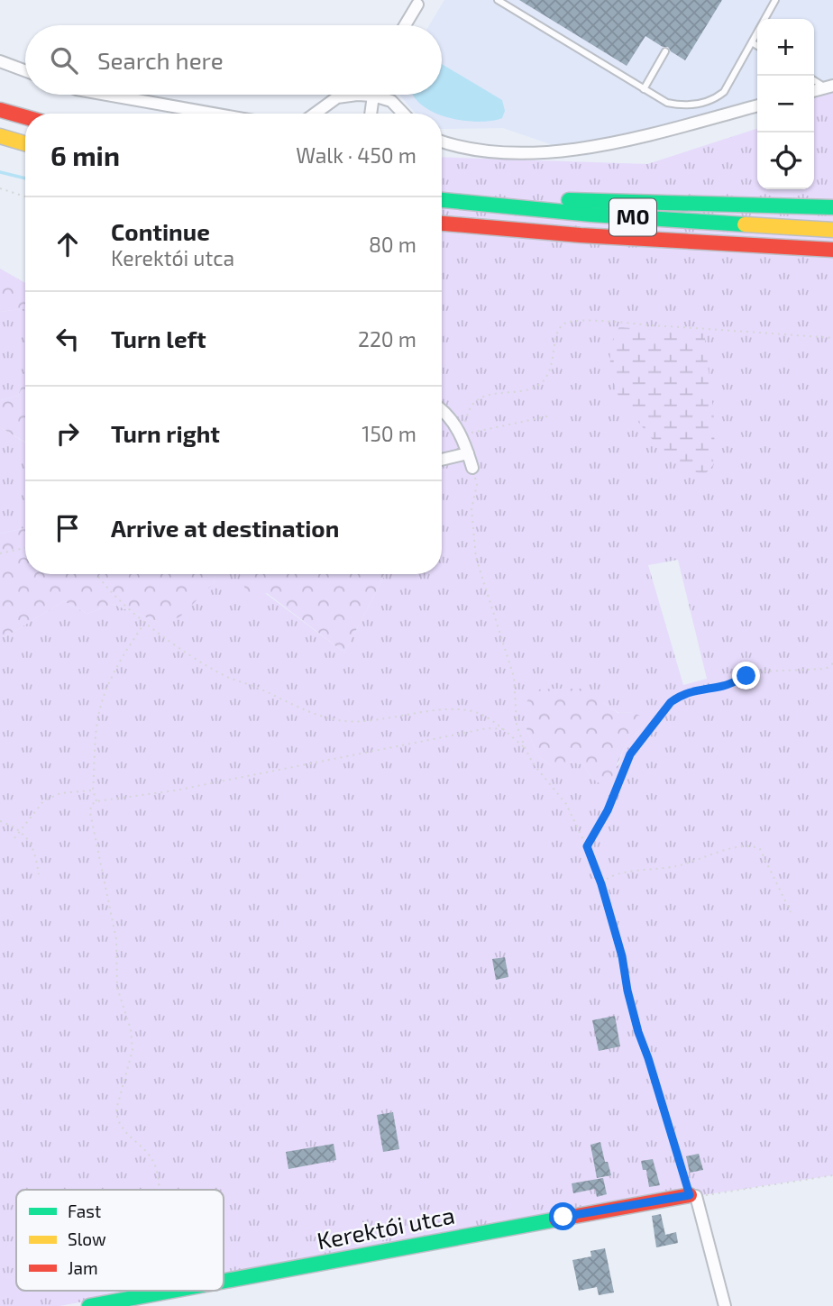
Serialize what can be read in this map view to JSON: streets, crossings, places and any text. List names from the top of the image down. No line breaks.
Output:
{"streets":{"main road":["M0","Kerektói utca"]},"legend":["Fast","Slow","Jam"],"page":{"map_buttons":["+","−"],"search":"Search here","heading":["6 min","Walk · 450 m"],"list":[["Continue","Kerektói utca","80 m"],["Turn left","220 m"],["Turn right","150 m"],"Arrive at destination"]}}
